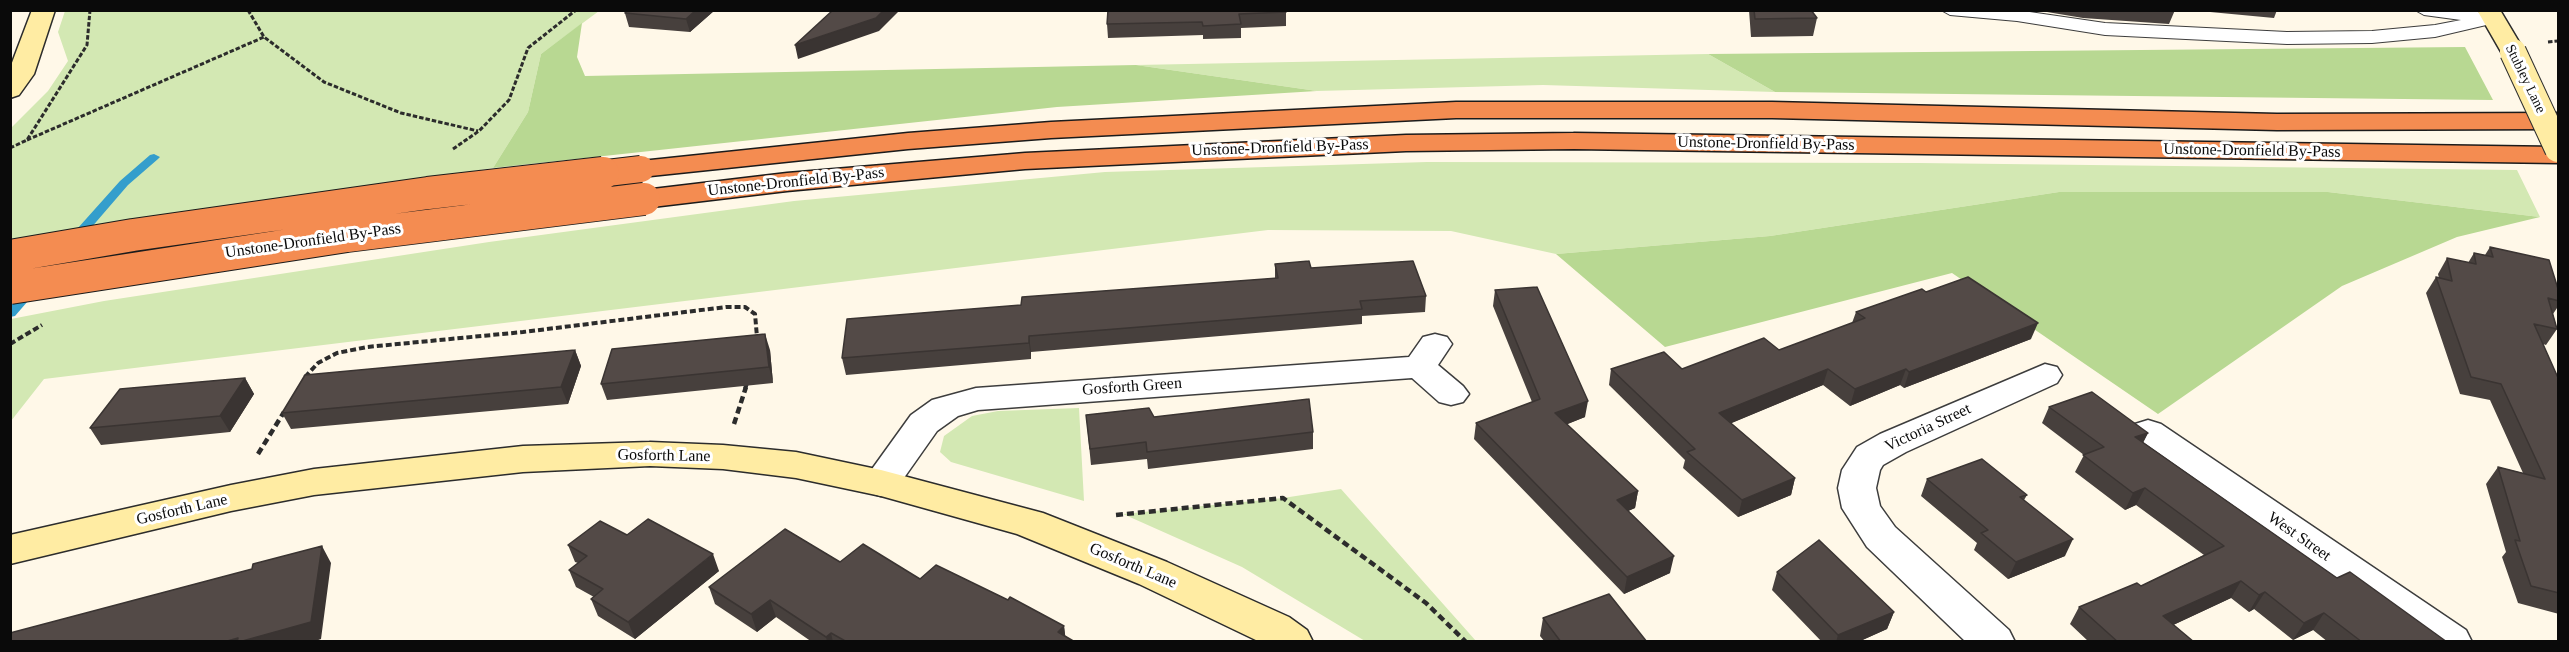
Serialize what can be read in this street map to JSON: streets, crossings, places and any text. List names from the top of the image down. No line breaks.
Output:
{"streets":{"highway":["Unstone-Dronfield By-Pass"],"street":["Stubley Lane","Gosforth Green","Victoria Street","Gosforth Lane","West Street"]},"crossings":[["Gosforth Green","Gosforth Lane"]]}
